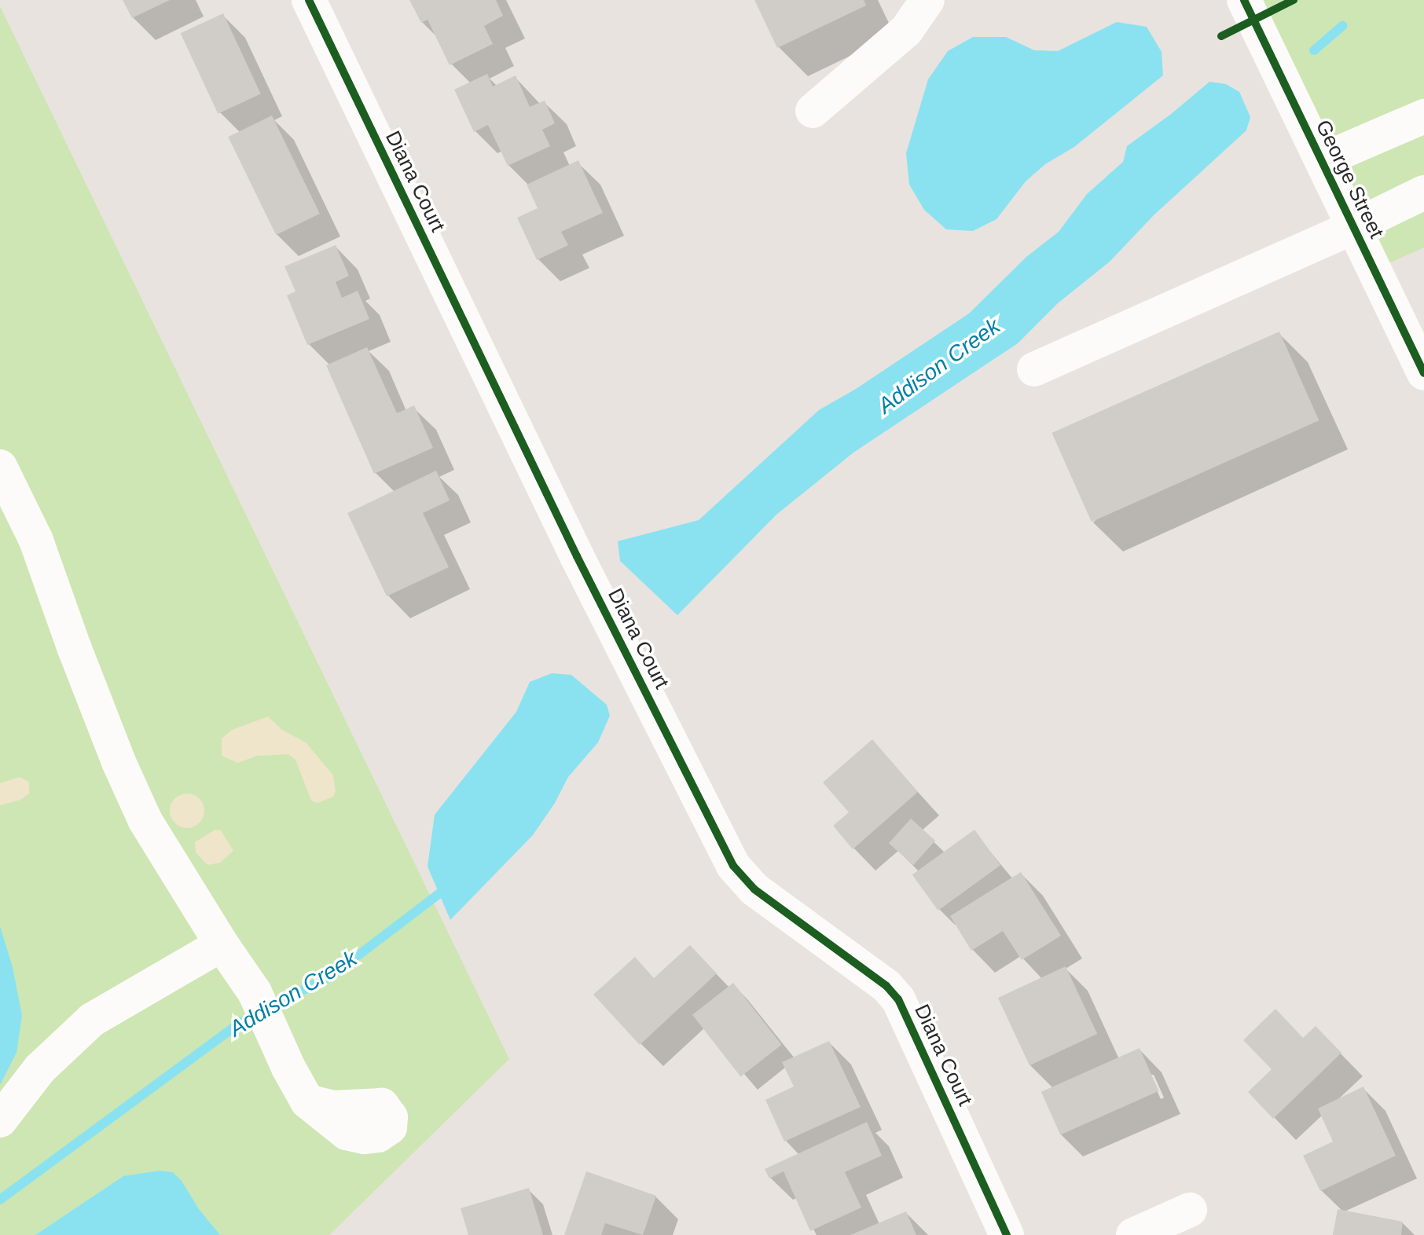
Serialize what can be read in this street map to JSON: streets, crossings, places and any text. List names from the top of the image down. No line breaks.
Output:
{"streets":{"street":["George Street","Diana Court"]},"water":["Addison Creek"]}
